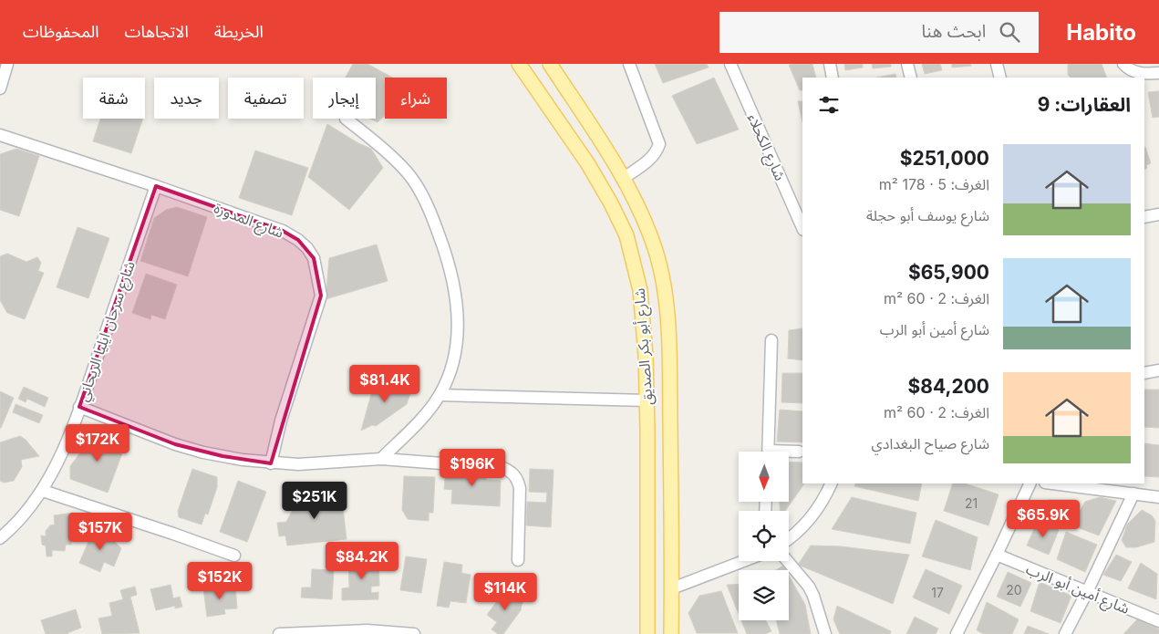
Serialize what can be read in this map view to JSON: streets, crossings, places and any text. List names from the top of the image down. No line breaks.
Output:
{"streets":{"main road":["شارع أبو بكر الصديق"],"street":["شارع الكحلاء","شارع المدورة","شارع سرحان ايليا الريحاني","شارع أمين أبو الرب"]},"crossings":[["شارع المدورة","شارع سرحان ايليا الريحاني"]],"house_numbers":["21","20","17"],"north":"bottom","page":{"header":"Habito","search":"ابحث هنا","nav":["الخريطة","الاتجاهات","المحفوظات"],"chip":["شراء","إيجار","تصفية","جديد","شقة"],"heading":"العقارات: 9","list":[{"name":"$251,000","note":"الغرف: 5 · 178 m² · شارع يوسف أبو حجلة"},{"name":"$65,900","note":"الغرف: 2 · 60 m² · شارع أمين أبو الرب"},{"name":"$84,200","note":"الغرف: 2 · 60 m² · شارع صياح البغدادي"}],"price":["$81.4K","$172K","$196K","$251K","$65.9K","$157K","$84.2K","$152K","$114K"]}}
